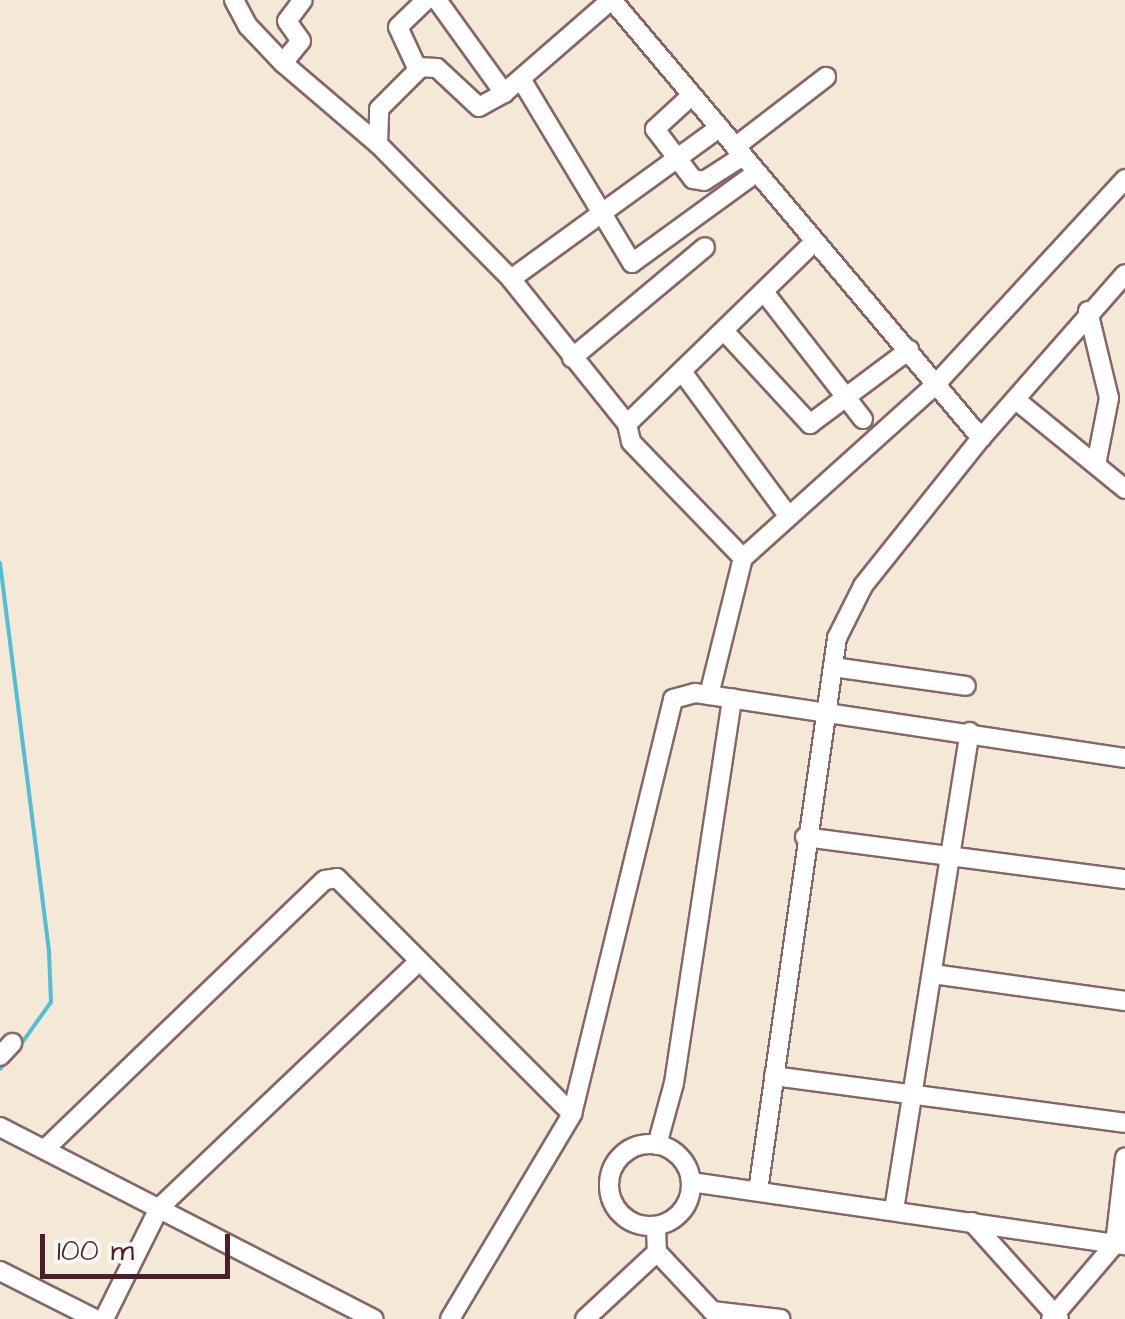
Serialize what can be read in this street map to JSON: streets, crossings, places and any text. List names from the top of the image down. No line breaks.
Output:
{"scale_bar":"100 m"}
